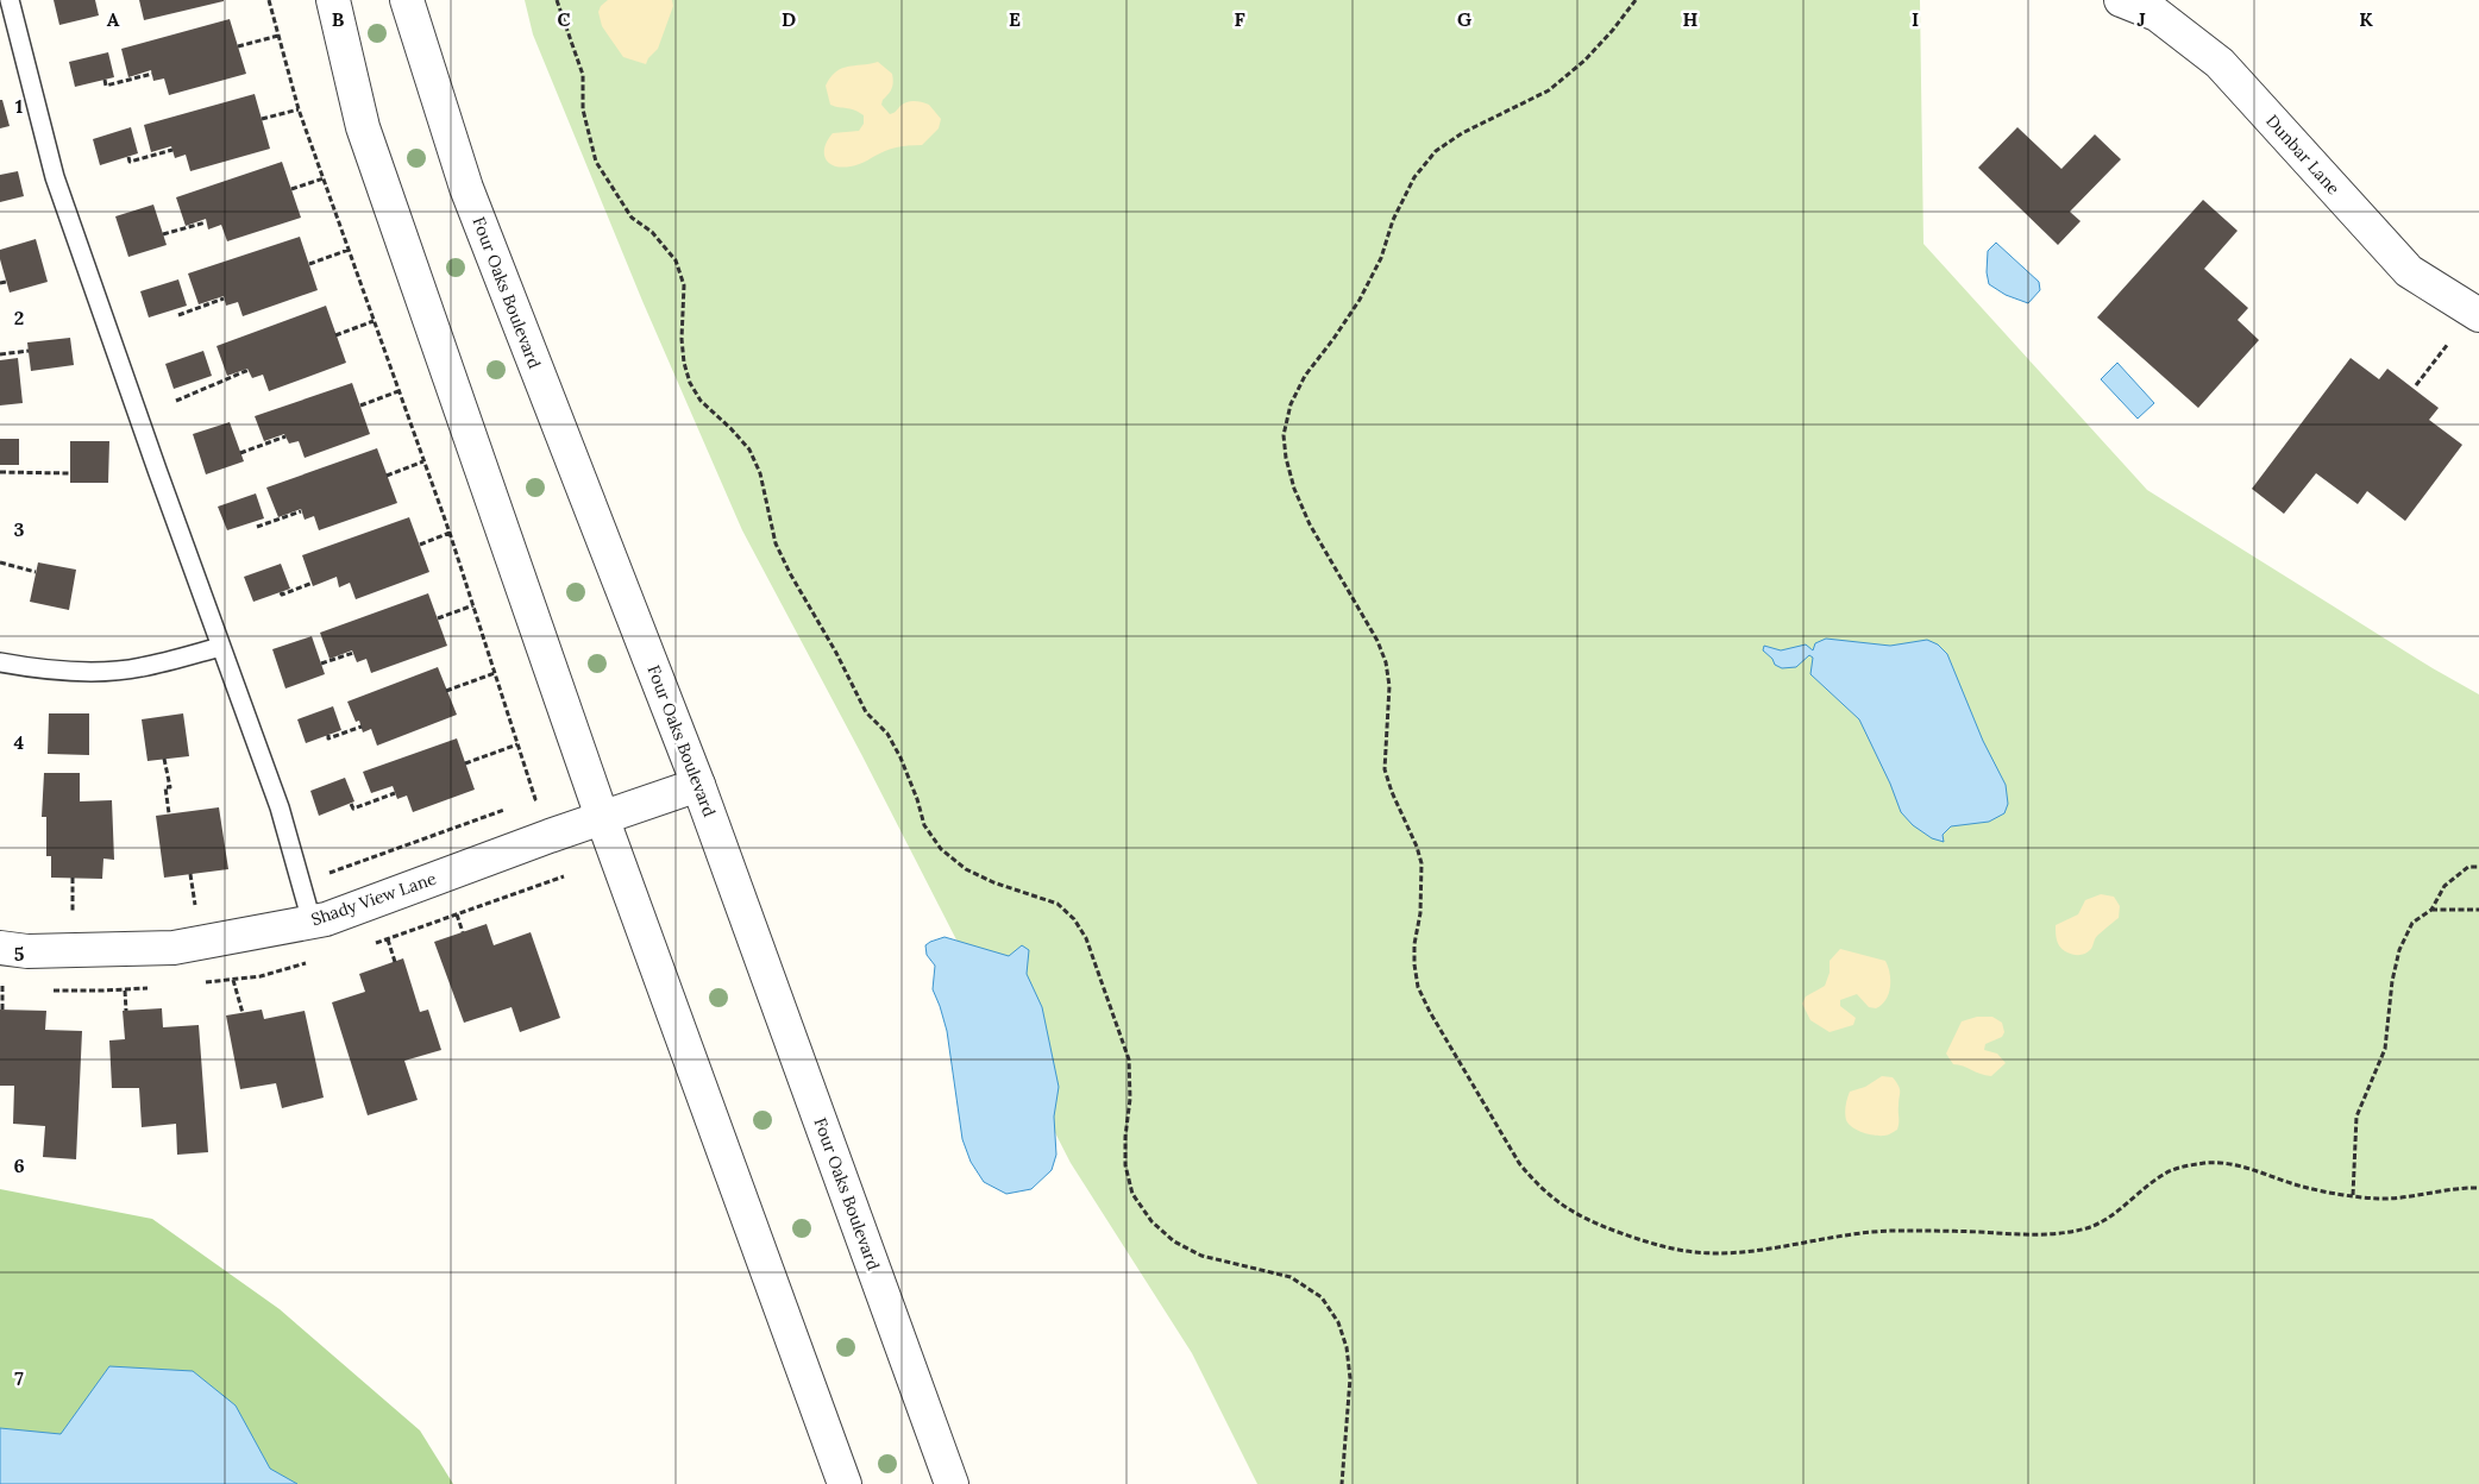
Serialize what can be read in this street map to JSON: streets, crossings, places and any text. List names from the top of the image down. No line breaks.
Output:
{"streets":{"street":["Dunbar Lane","Four Oaks Boulevard","Shady View Lane"]},"crossings":[["Four Oaks Boulevard","Shady View Lane"]],"grid":{"columns":["A","B","C","D","E","F","G","H","I","J","K"],"rows":["1","2","3","4","5","6","7"]}}
